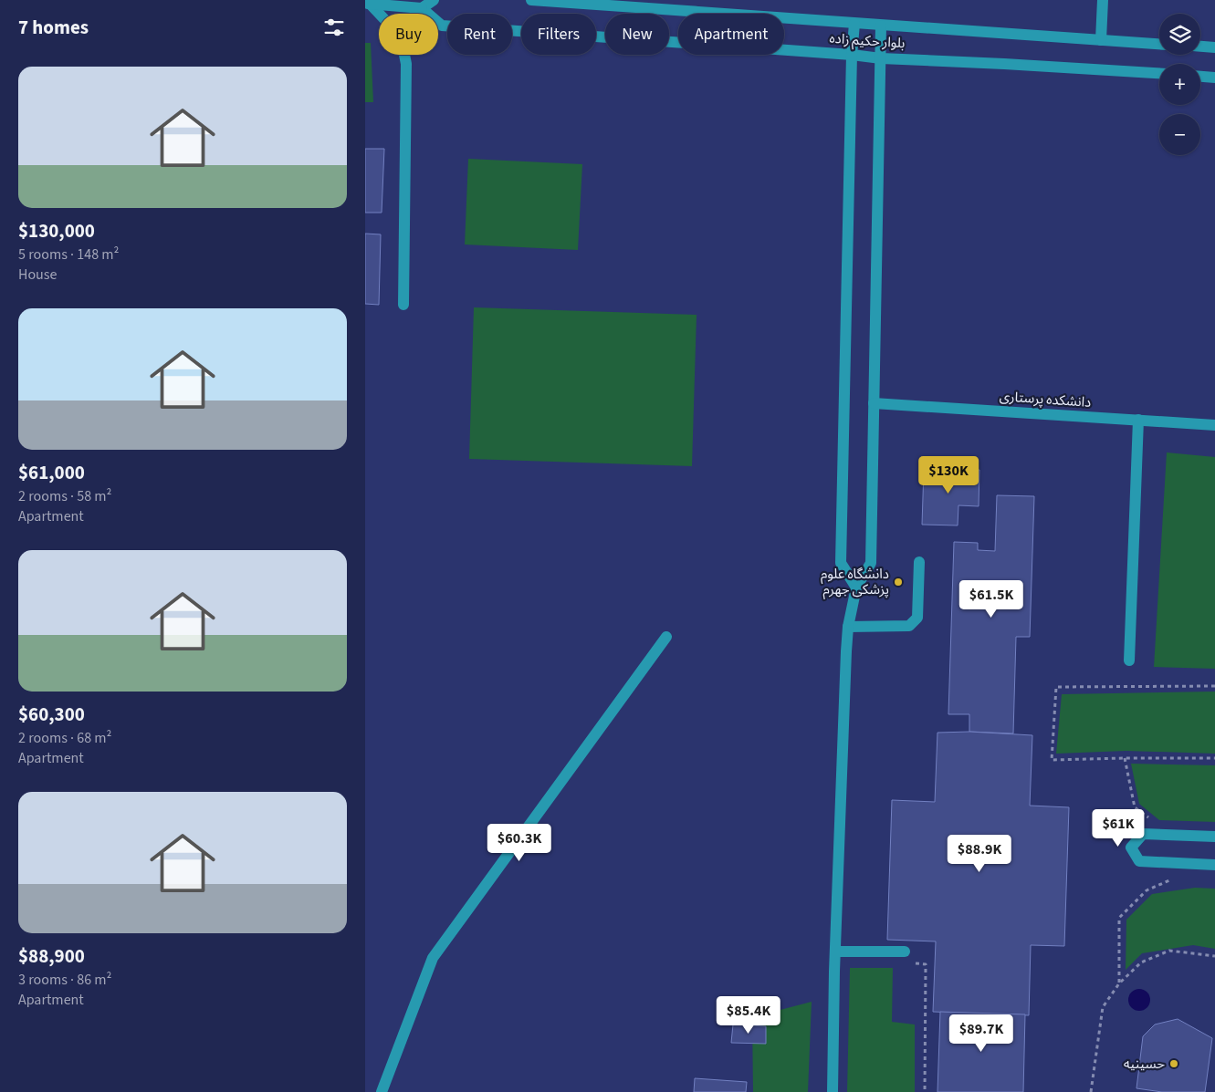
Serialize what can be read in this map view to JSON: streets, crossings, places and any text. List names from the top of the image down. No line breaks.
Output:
{"streets":{"street":["بلوار حکیم زاده","دانشکده پرستاری"]},"places":["دانشگاه علوم پزشکی جهرم","حسینیه"],"page":{"heading":"7 homes","map_buttons":["+","−"],"chip":["Buy","Rent","Filters","New","Apartment"],"list":[{"name":"$130,000","note":"5 rooms · 148 m² · House"},{"name":"$61,000","note":"2 rooms · 58 m² · Apartment"},{"name":"$60,300","note":"2 rooms · 68 m² · Apartment"},{"name":"$88,900","note":"3 rooms · 86 m² · Apartment"}],"price":["$130K","$61.5K","$61K","$60.3K","$88.9K","$85.4K","$89.7K"]}}
